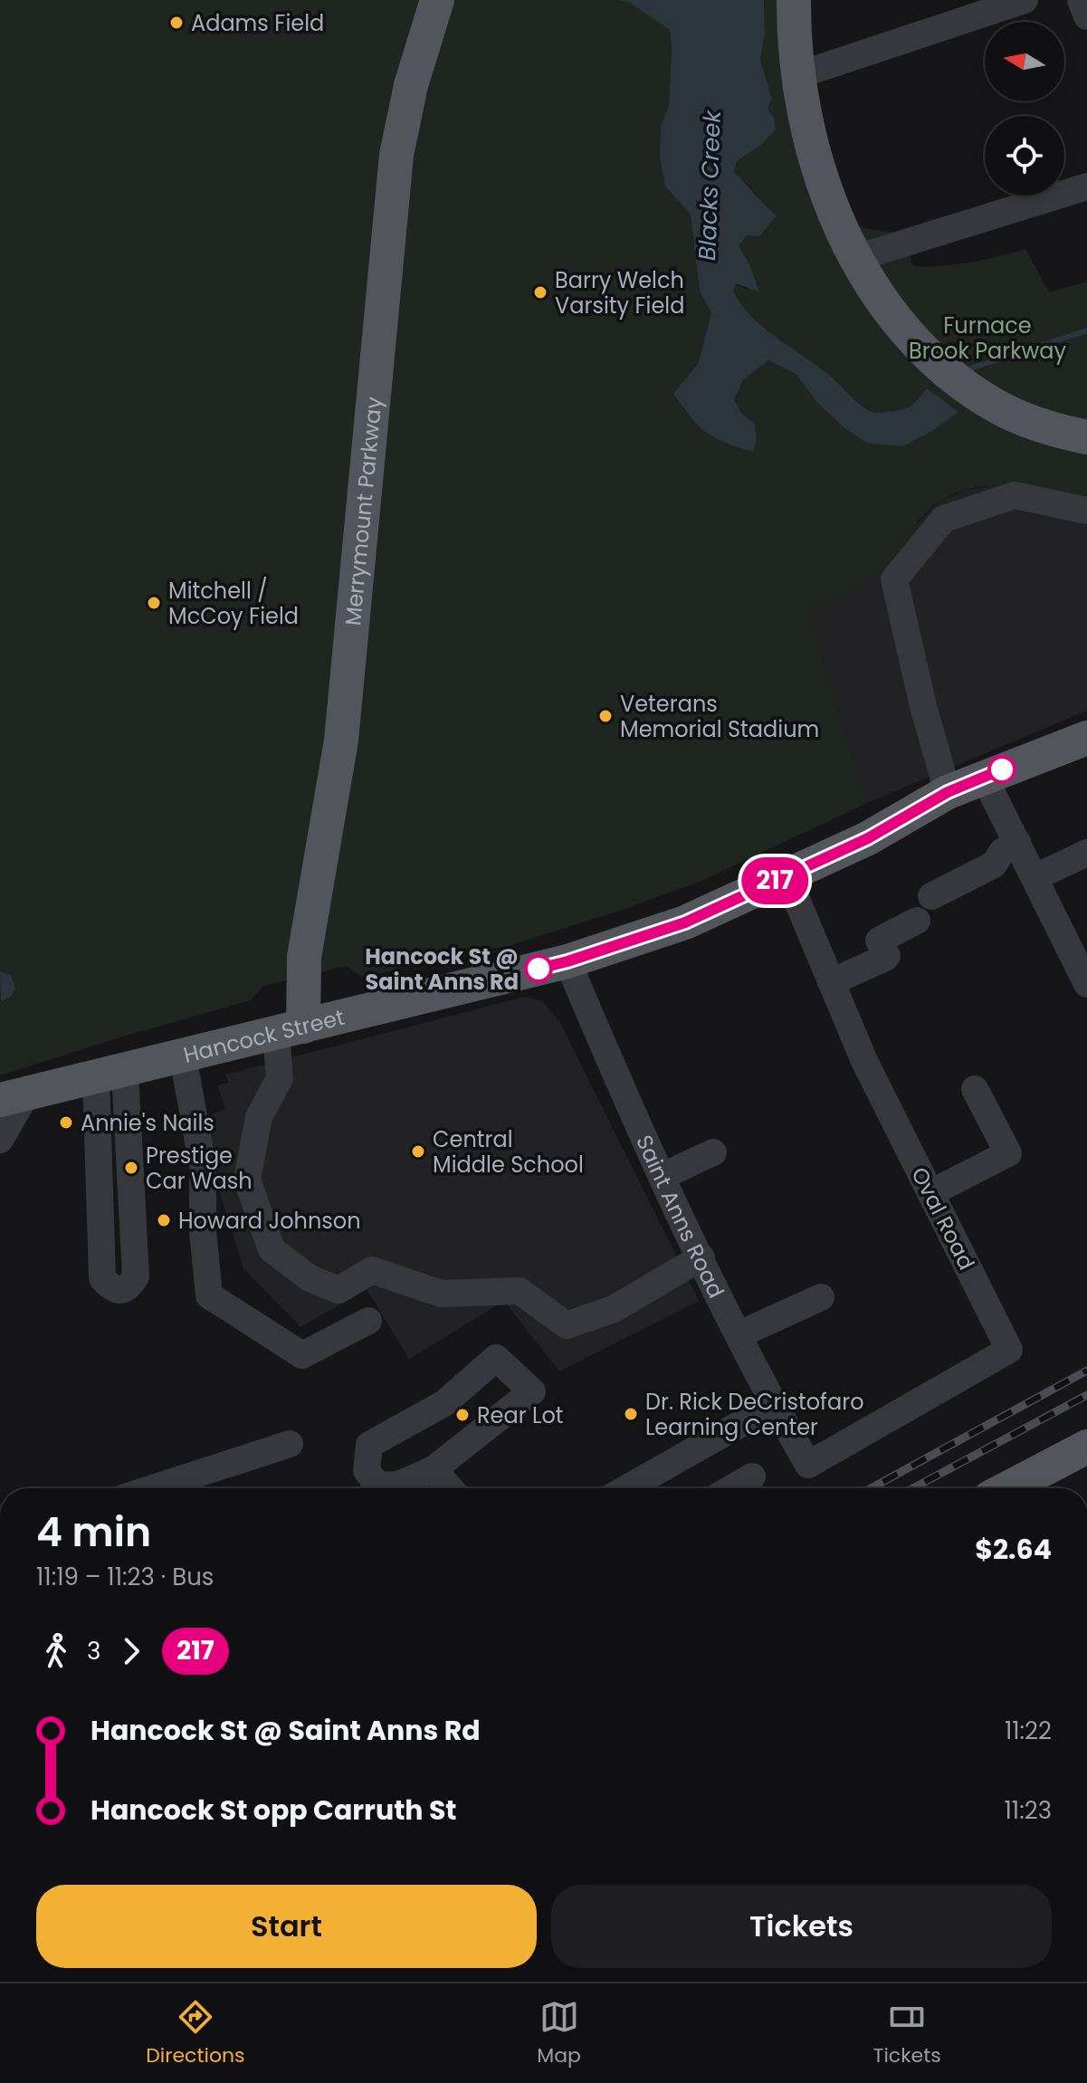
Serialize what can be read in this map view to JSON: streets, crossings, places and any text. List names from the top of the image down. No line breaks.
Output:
{"streets":{"main road":["Merrymount Parkway","Hancock Street"],"street":["Saint Anns Road","Oval Road"]},"crossings":[["Merrymount Parkway","Hancock Street"],["Hancock Street","Saint Anns Road"],["Hancock Street","Oval Road"],["Saint Anns Road","Oval Road"]],"water":["Blacks Creek"],"parks":["Furnace Brook Parkway"],"places":["Adams Field","Barry Welch Varsity Field","Mitchell / McCoy Field","Veterans Memorial Stadium","Hancock St @ Saint Anns Rd","Annie's Nails","Central Middle School","Prestige Car Wash","Howard Johnson","Dr. Rick DeCristofaro Learning Center","Rear Lot"],"lines":["bus line 217"],"north":"left","page":{"on_map":"217","heading":["4 min","11:19 – 11:23 · Bus","$2.64"],"legs":["3","217"],"list":[{"name":"Hancock St @ Saint Anns Rd","value":"11:22"},{"name":"Hancock St opp Carruth St","value":"11:23"}],"buttons":["Start","Tickets"],"tabs":["Directions","Map","Tickets"]}}
